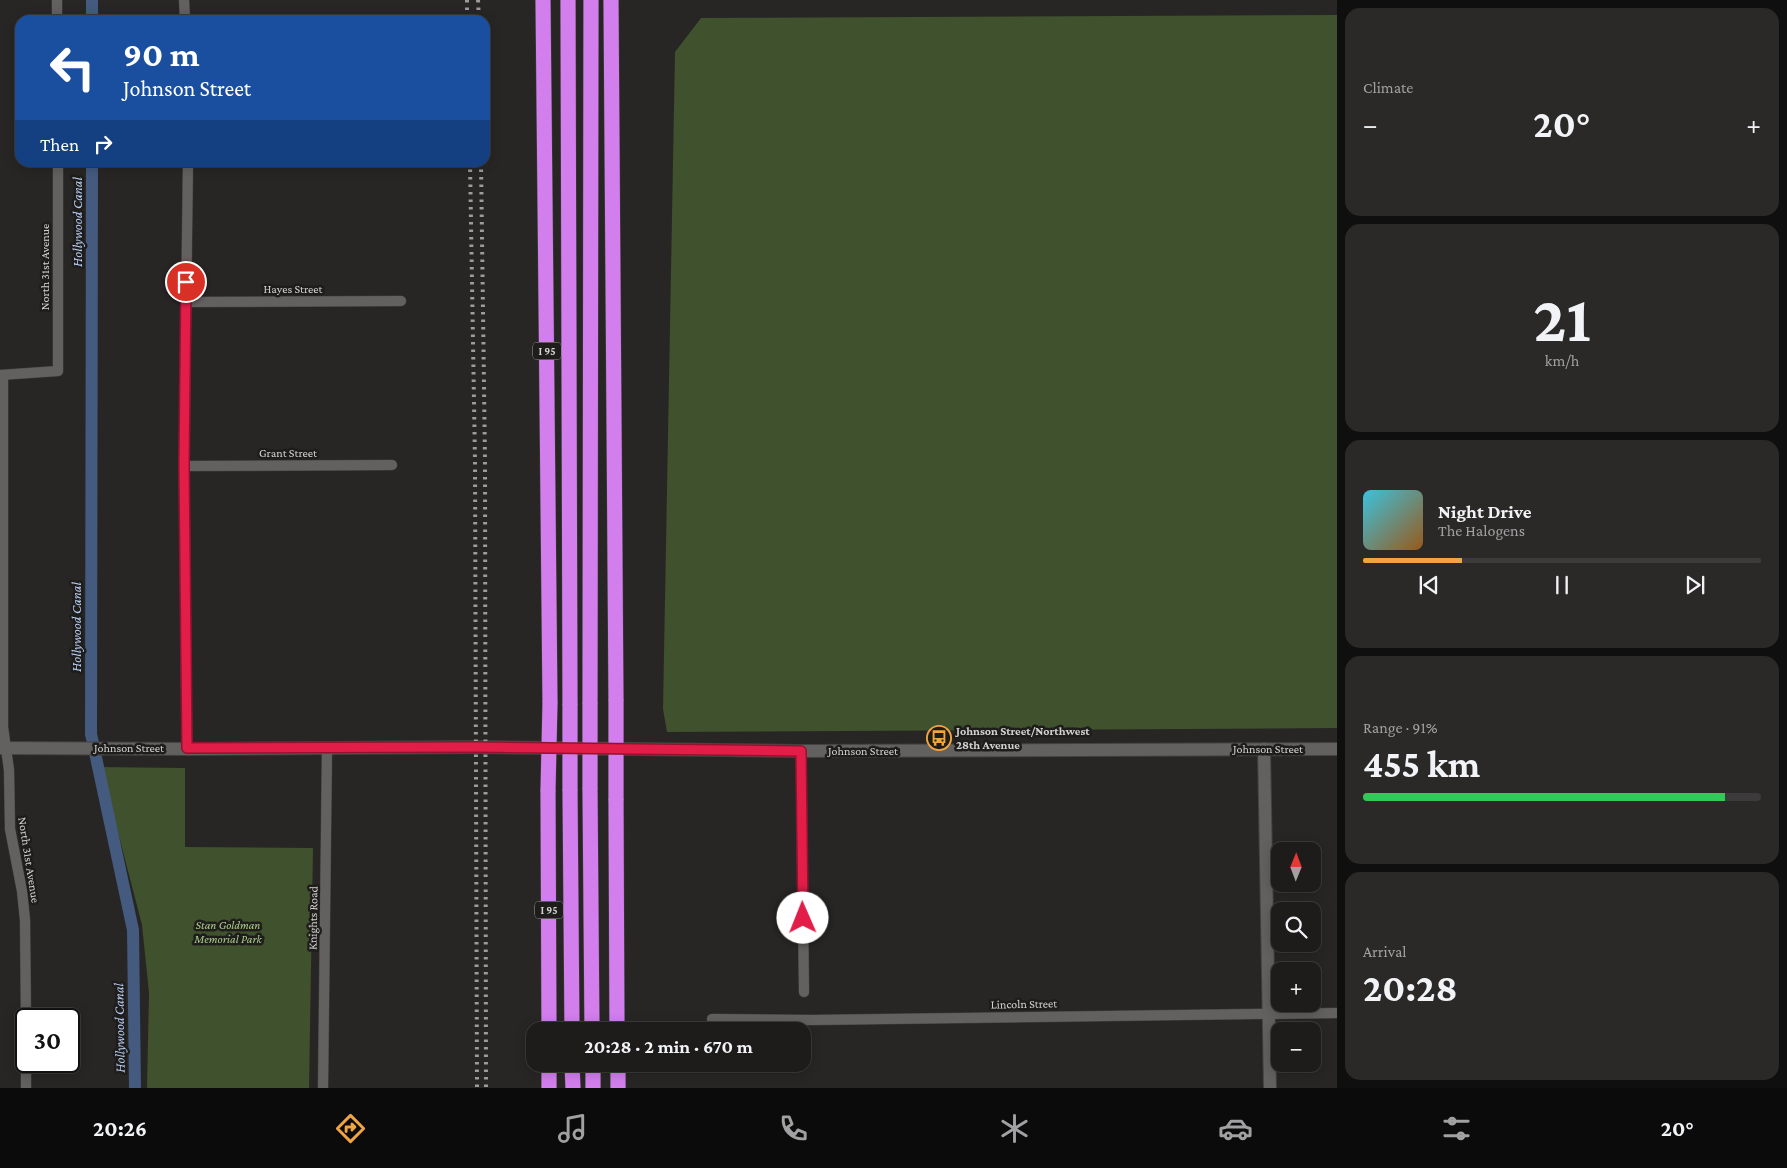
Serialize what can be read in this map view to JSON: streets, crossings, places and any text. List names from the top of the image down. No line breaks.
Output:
{"streets":{"highway":["I 95"],"street":["North 31st Avenue","Hayes Street","Grant Street","Johnson Street","Knights Road","Lincoln Street"]},"crossings":[["North 31st Avenue","Johnson Street"],["Johnson Street","Knights Road"]],"water":["Hollywood Canal"],"parks":["Stan Goldman Memorial Park"],"places":{"bus stop":["Johnson Street/Northwest 28th Avenue"]},"north":"top","page":{"tile":["Climate",["21","km/h"],["Range · 91%","455 km"],["Arrival","20:28"]],"turn":["90 m","Johnson Street"],"heat":["−","20°","+"],"then":"Then","song":["Night Drive","The Halogens"],"map_buttons":["+","−"],"limit":"30","trip":"20:28 · 2 min · 670 m","tabs":["20:26","20°"]}}
